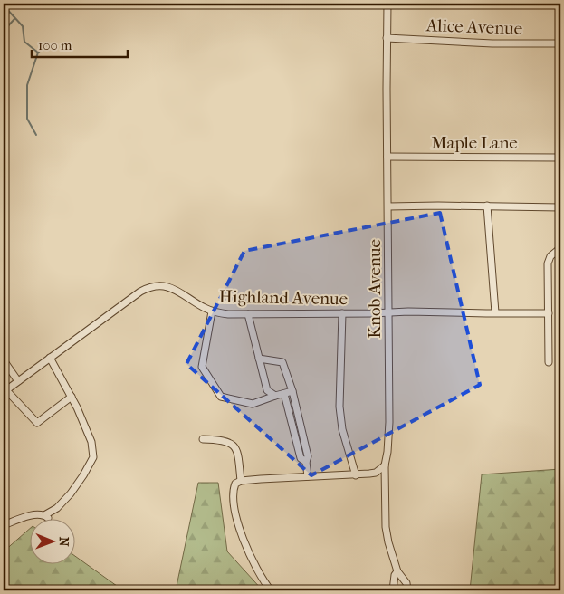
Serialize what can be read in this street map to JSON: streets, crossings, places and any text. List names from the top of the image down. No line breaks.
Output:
{"streets":{"street":["Alice Avenue","Maple Lane","Knob Avenue","Highland Avenue"]},"crossings":[["Alice Avenue","Knob Avenue"],["Maple Lane","Knob Avenue"],["Knob Avenue","Highland Avenue"]],"scale_bar":"100 m","north":"right"}
